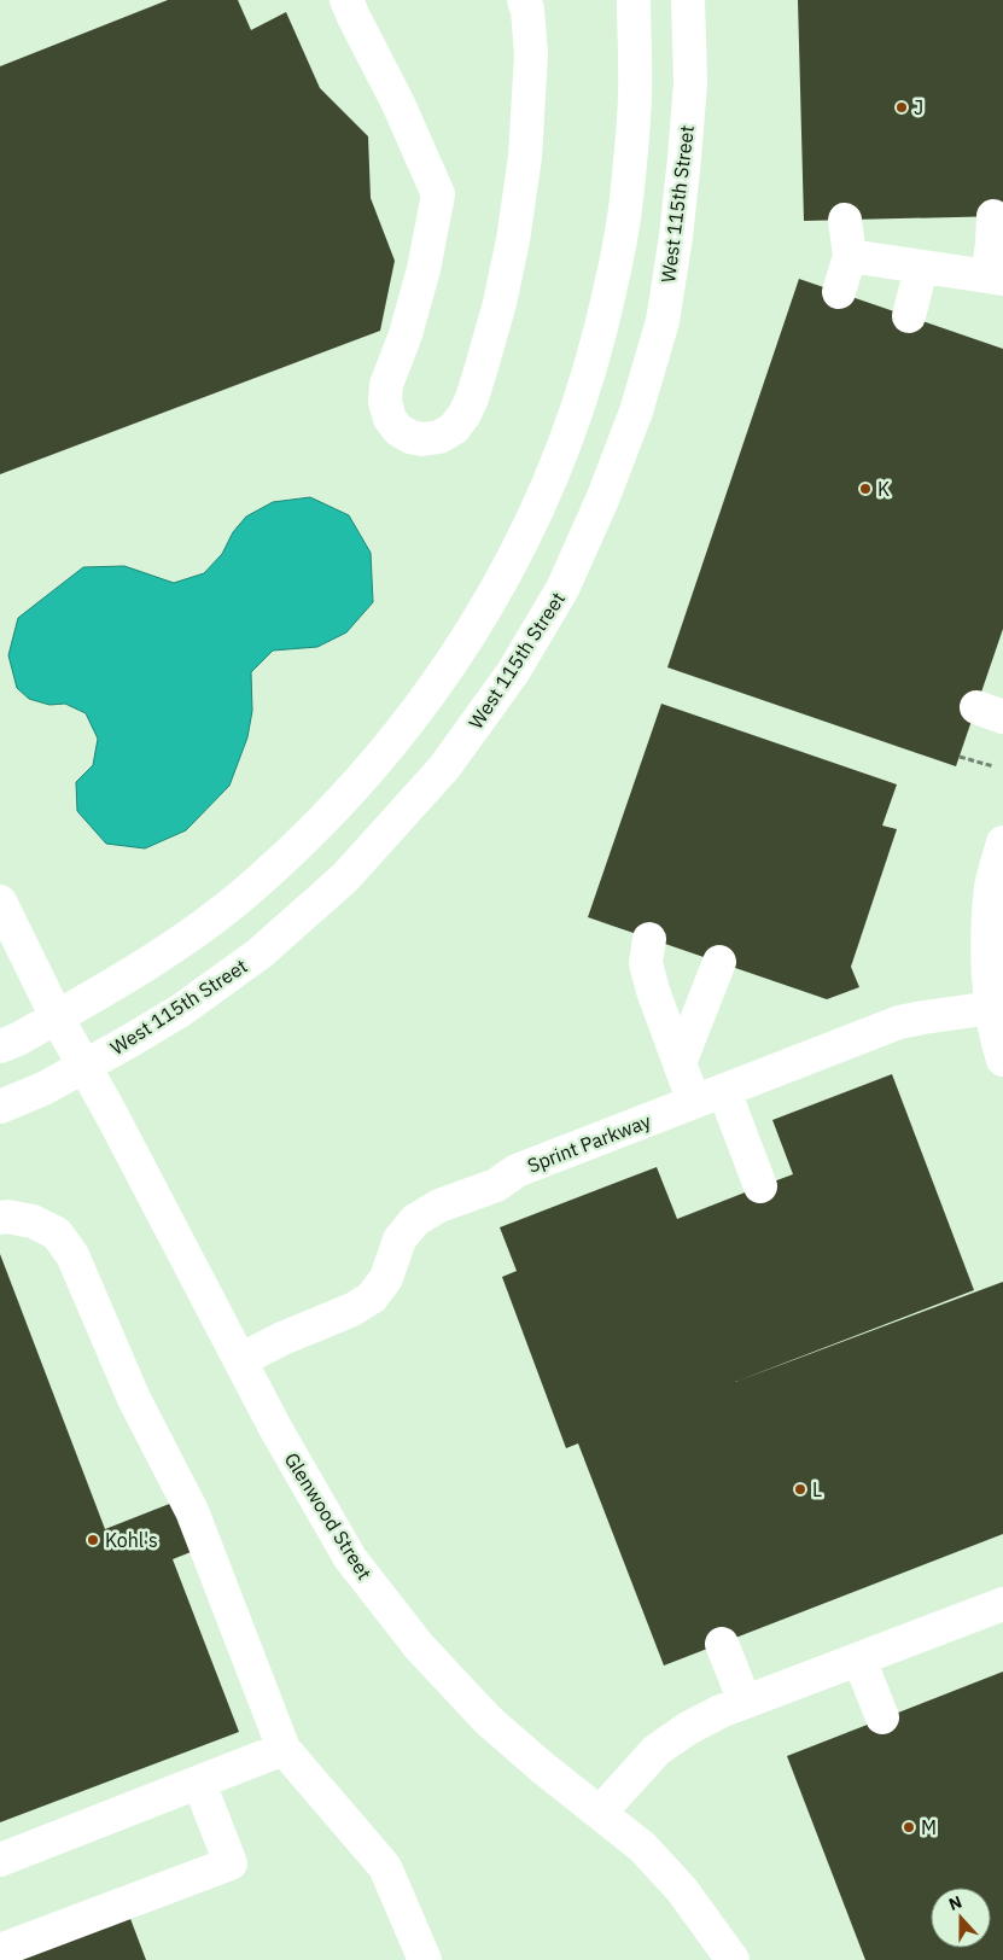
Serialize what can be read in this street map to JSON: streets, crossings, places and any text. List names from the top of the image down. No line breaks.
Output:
{"streets":{"street":["West 115th Street","Sprint Parkway","Glenwood Street"]},"crossings":[["West 115th Street","Glenwood Street"],["Sprint Parkway","Glenwood Street"]],"places":["J","K","L","Kohl's","M"],"north":"top"}
